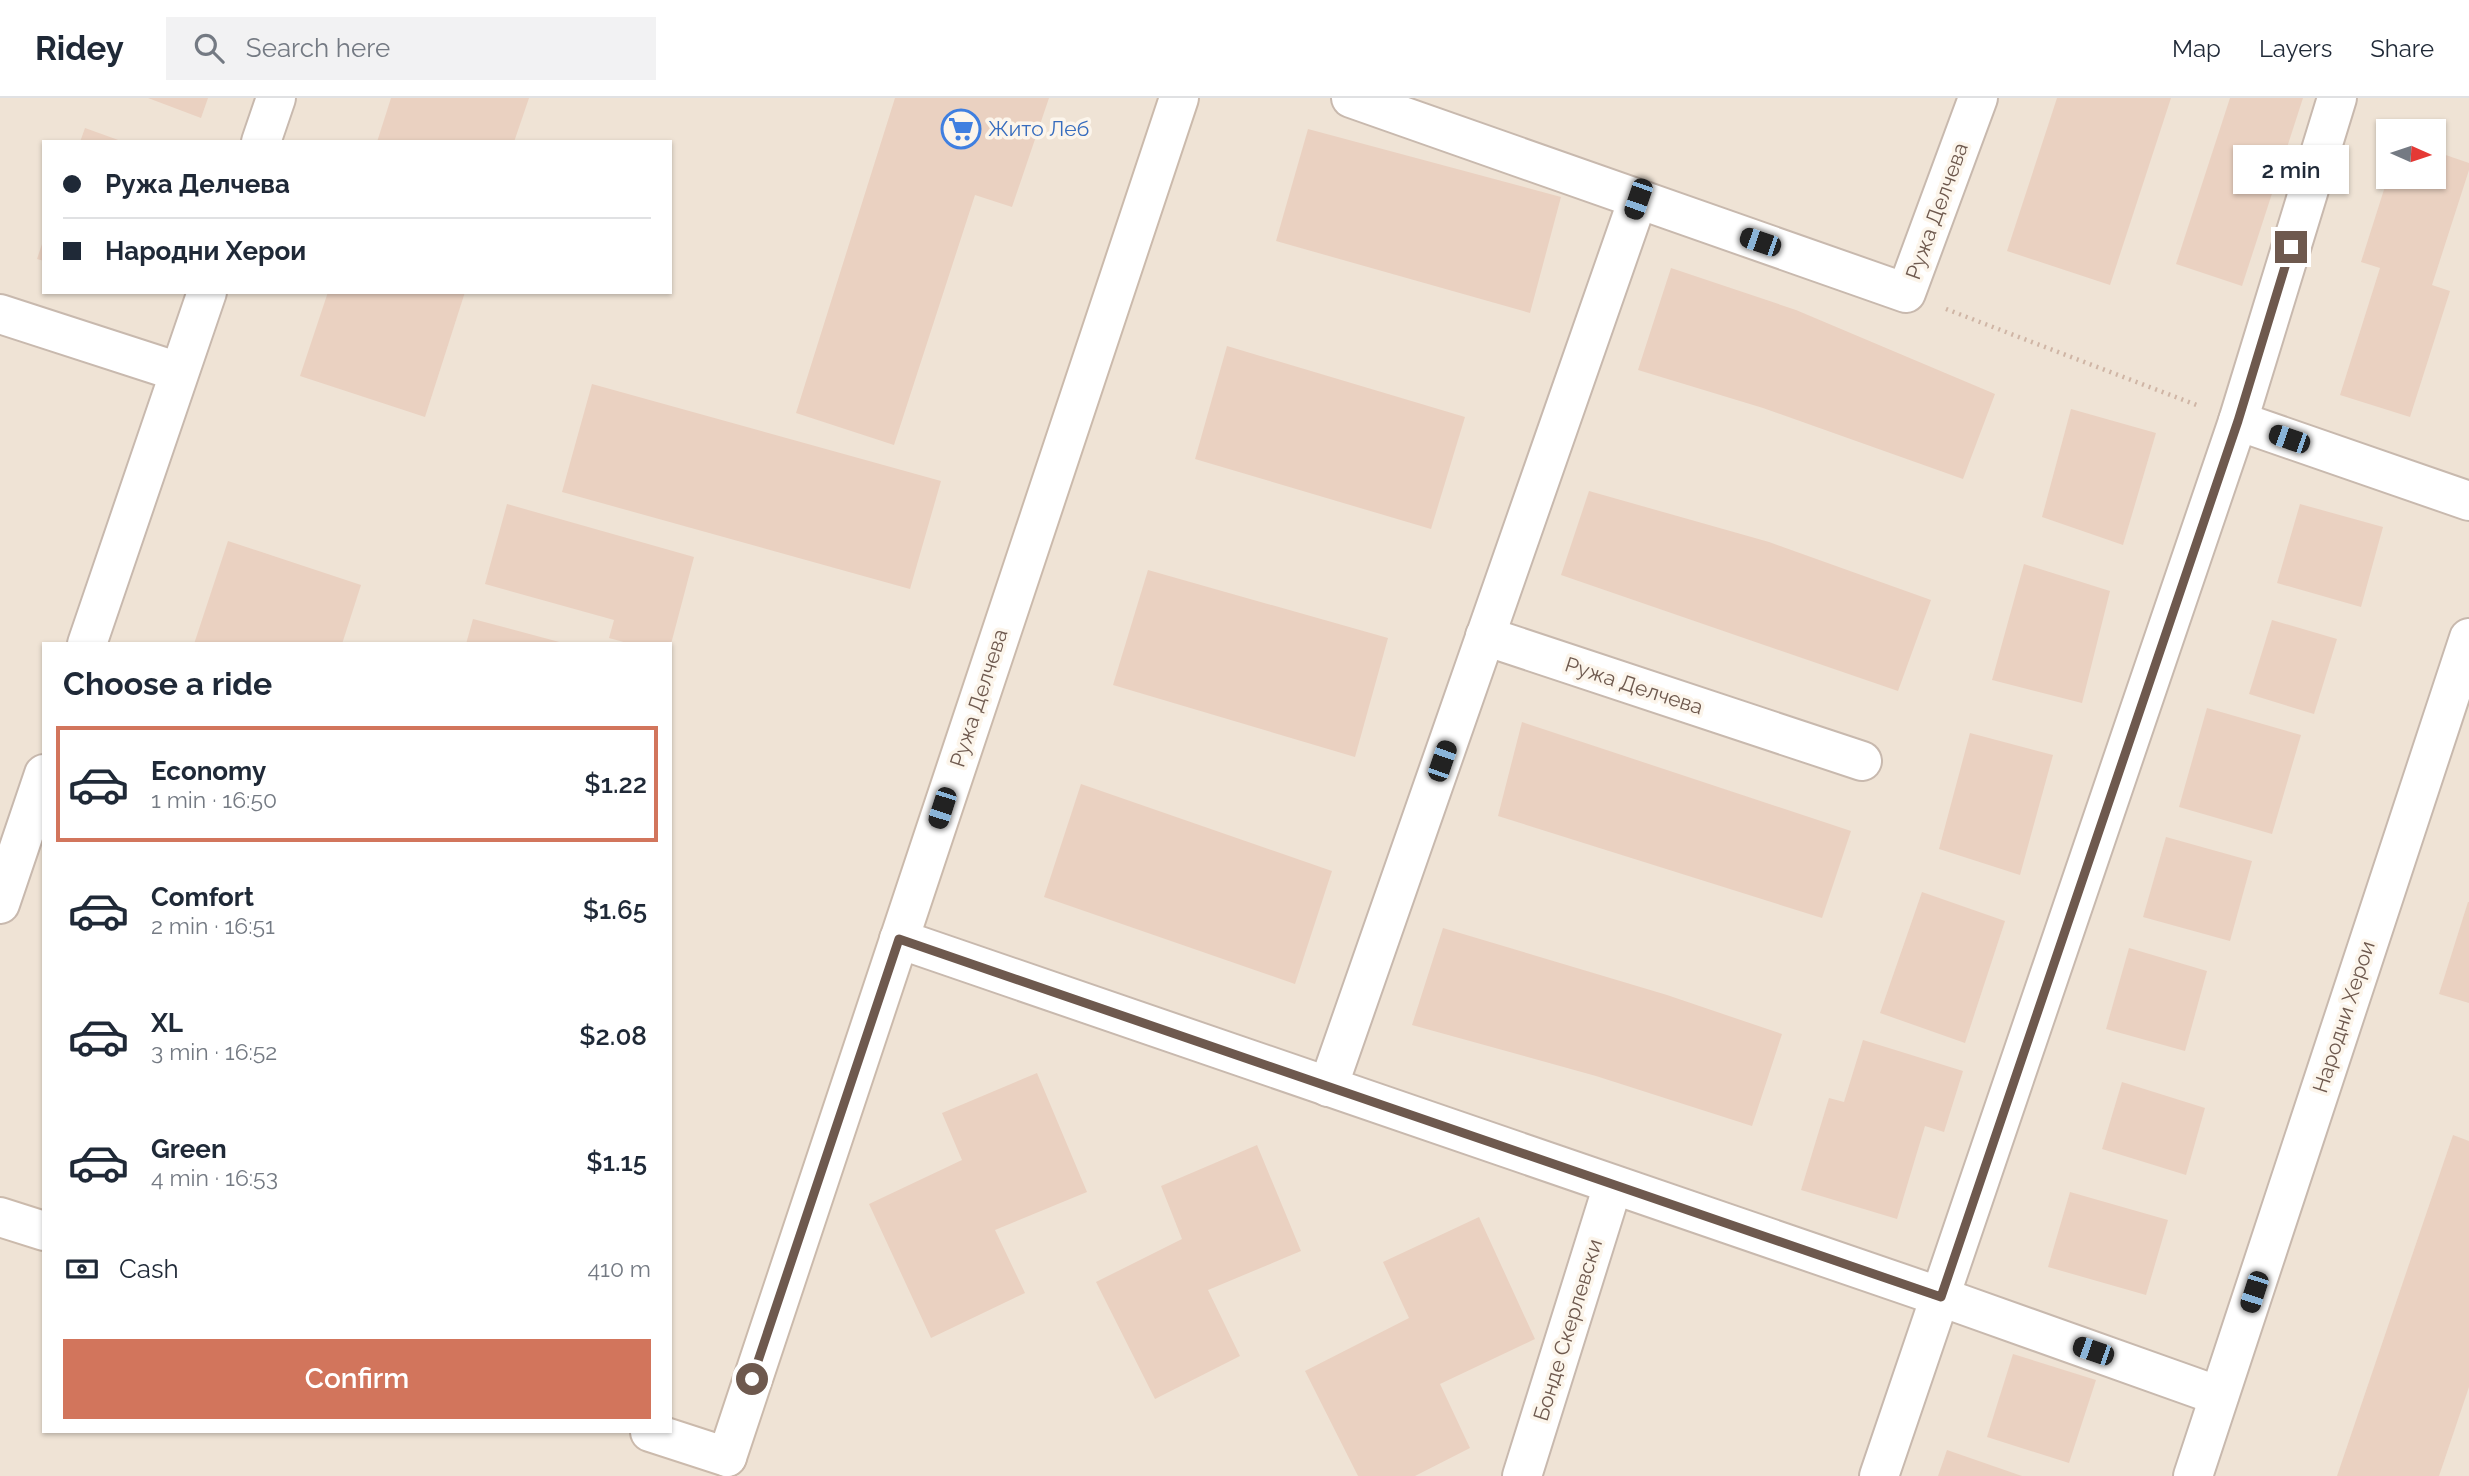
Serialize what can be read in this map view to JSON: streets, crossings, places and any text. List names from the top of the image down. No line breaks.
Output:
{"streets":{"street":["Ружа Делчева","Народни Херои","Бонде Скерлевски"]},"places":{"supermarket":["Жито Леб"]},"north":"right","page":{"header":"Ridey","search":"Search here","nav":["Map","Layers","Share"],"banner":["Ружа Делчева","Народни Херои"],"bubble":"2 min","heading":"Choose a ride","list":[{"name":"Economy","note":"1 min · 16:50","value":"$1.22"},{"name":"Comfort","note":"2 min · 16:51","value":"$1.65"},{"name":"XL","note":"3 min · 16:52","value":"$2.08"},{"name":"Green","note":"4 min · 16:53","value":"$1.15"}],"pay":["Cash","410 m"],"buttons":"Confirm"}}
